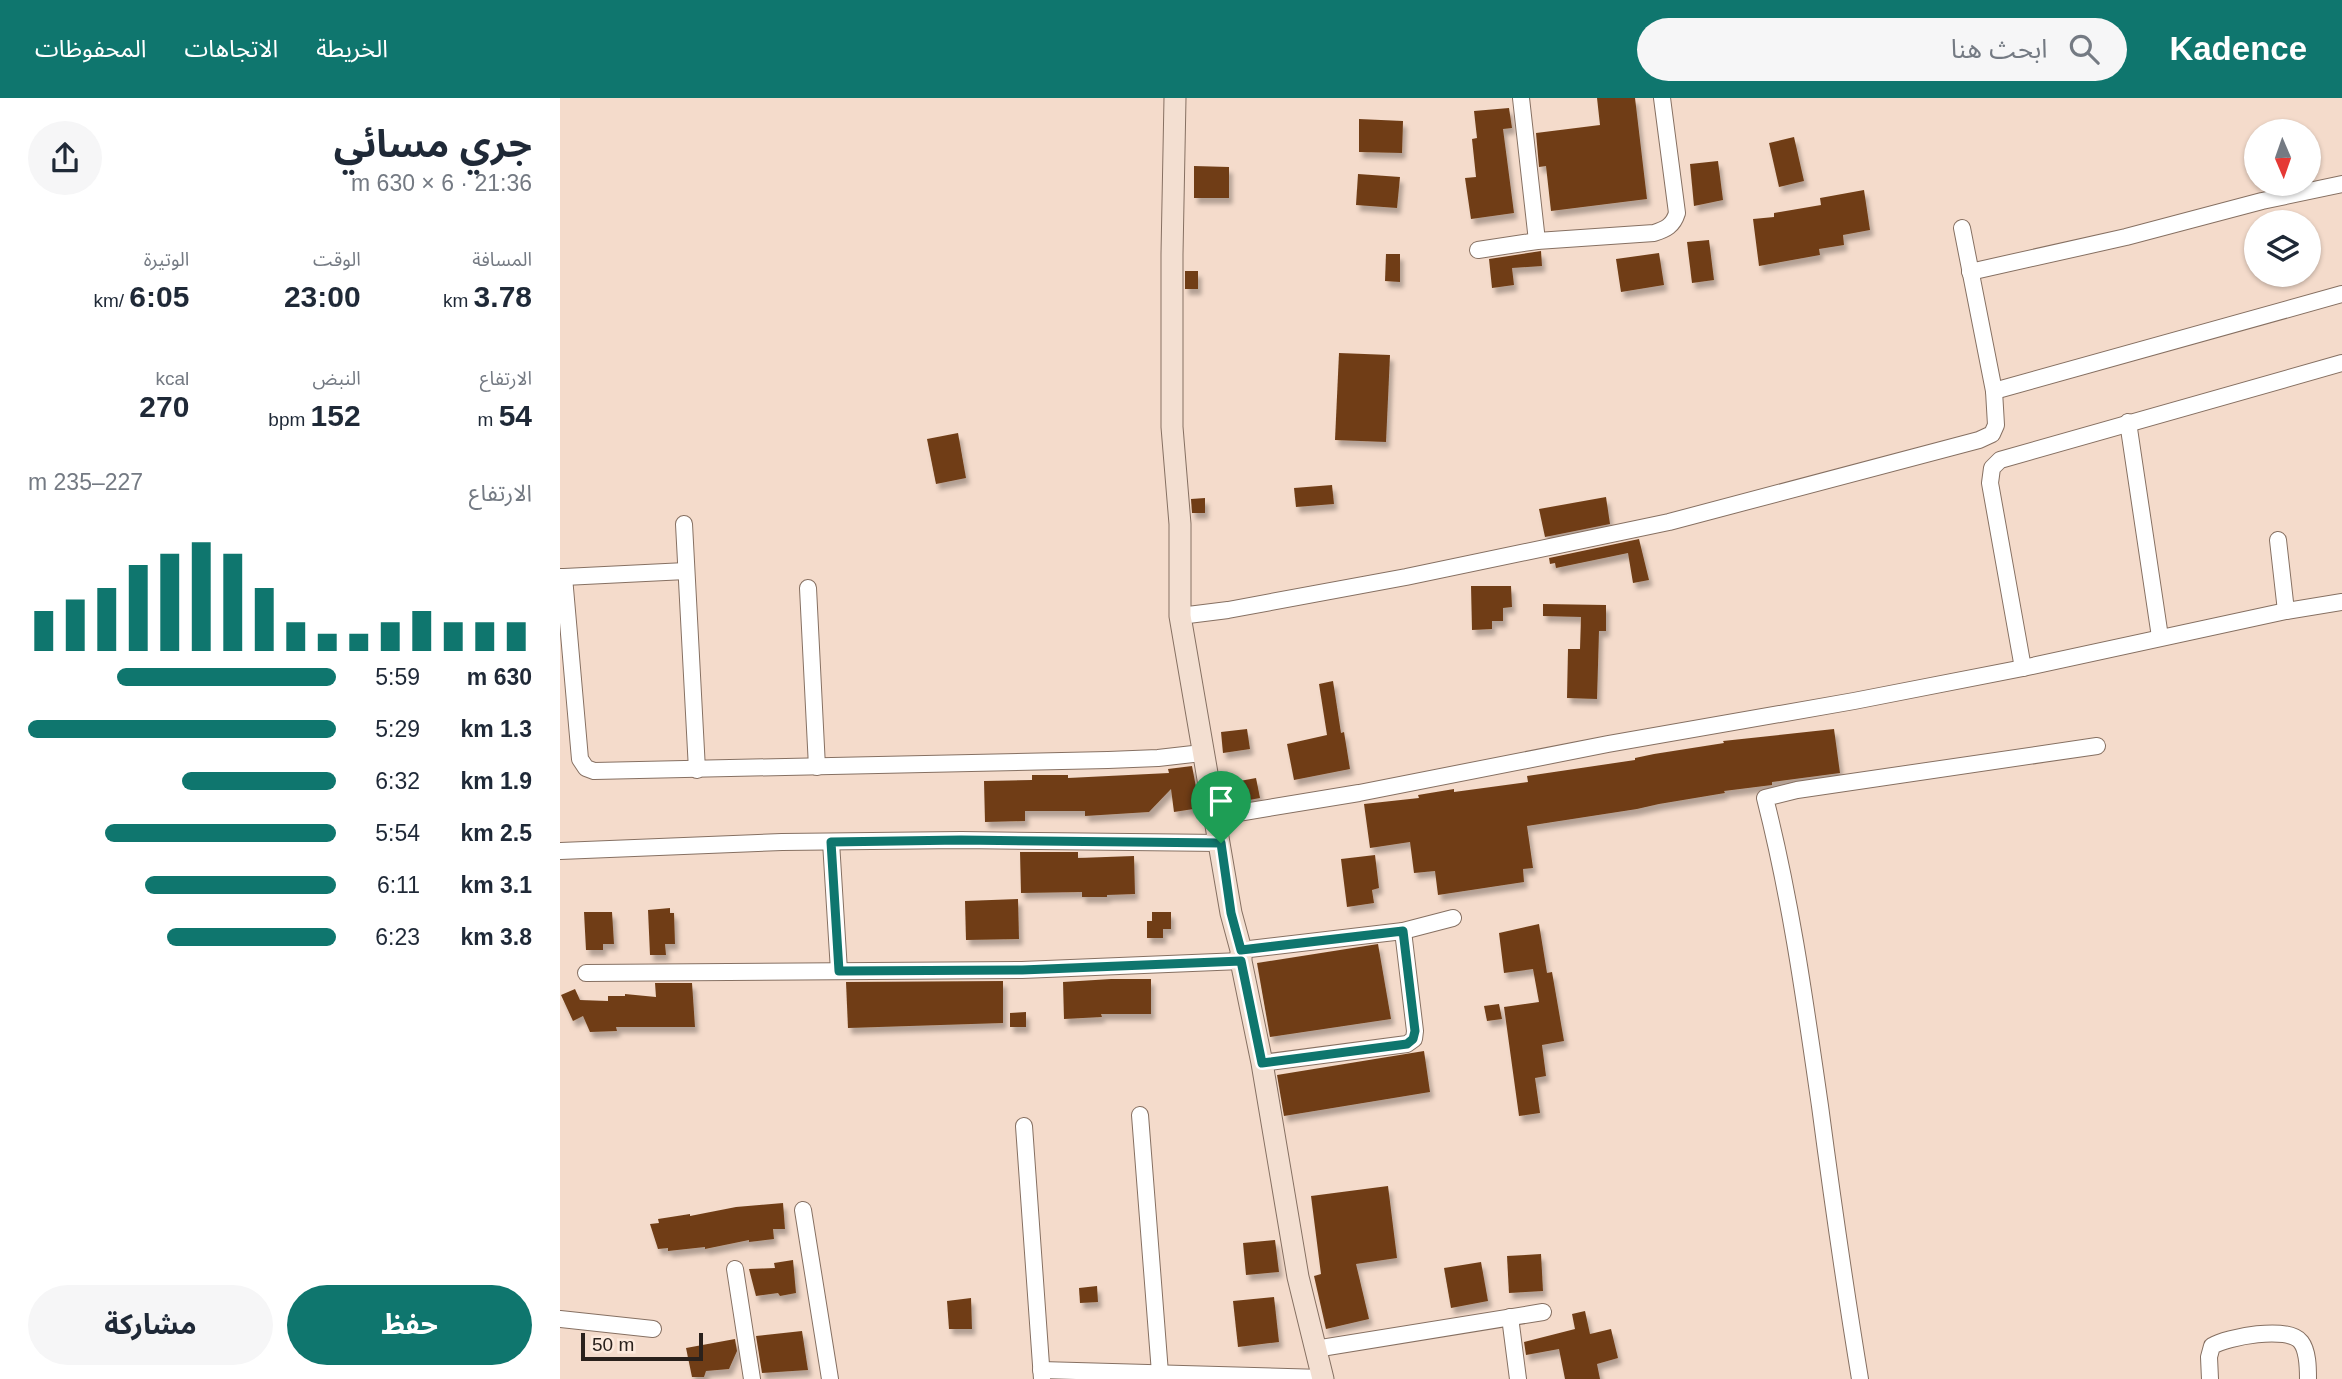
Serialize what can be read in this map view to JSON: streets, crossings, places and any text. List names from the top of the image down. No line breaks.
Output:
{"scale_bar":"50 m","north":"bottom","page":{"header":"Kadence","search":"ابحث هنا","nav":["الخريطة","الاتجاهات","المحفوظات"],"heading":["جري مسائي","21:36 · 6 × 630 m"],"stats":[["المسافة","3.78 km"],["الوقت","23:00"],["الوتيرة","6:05 /km"],["الارتفاع","54 m"],["النبض","152 bpm"],["kcal","270"]],"chart":["الارتفاع","227–235 m"],"list":[{"name":"630 m","note":"5:59"},{"name":"1.3 km","note":"5:29"},{"name":"1.9 km","note":"6:32"},{"name":"2.5 km","note":"5:54"},{"name":"3.1 km","note":"6:11"},{"name":"3.8 km","note":"6:23"}],"buttons":["حفظ","مشاركة"],"scale":"50 m"}}
